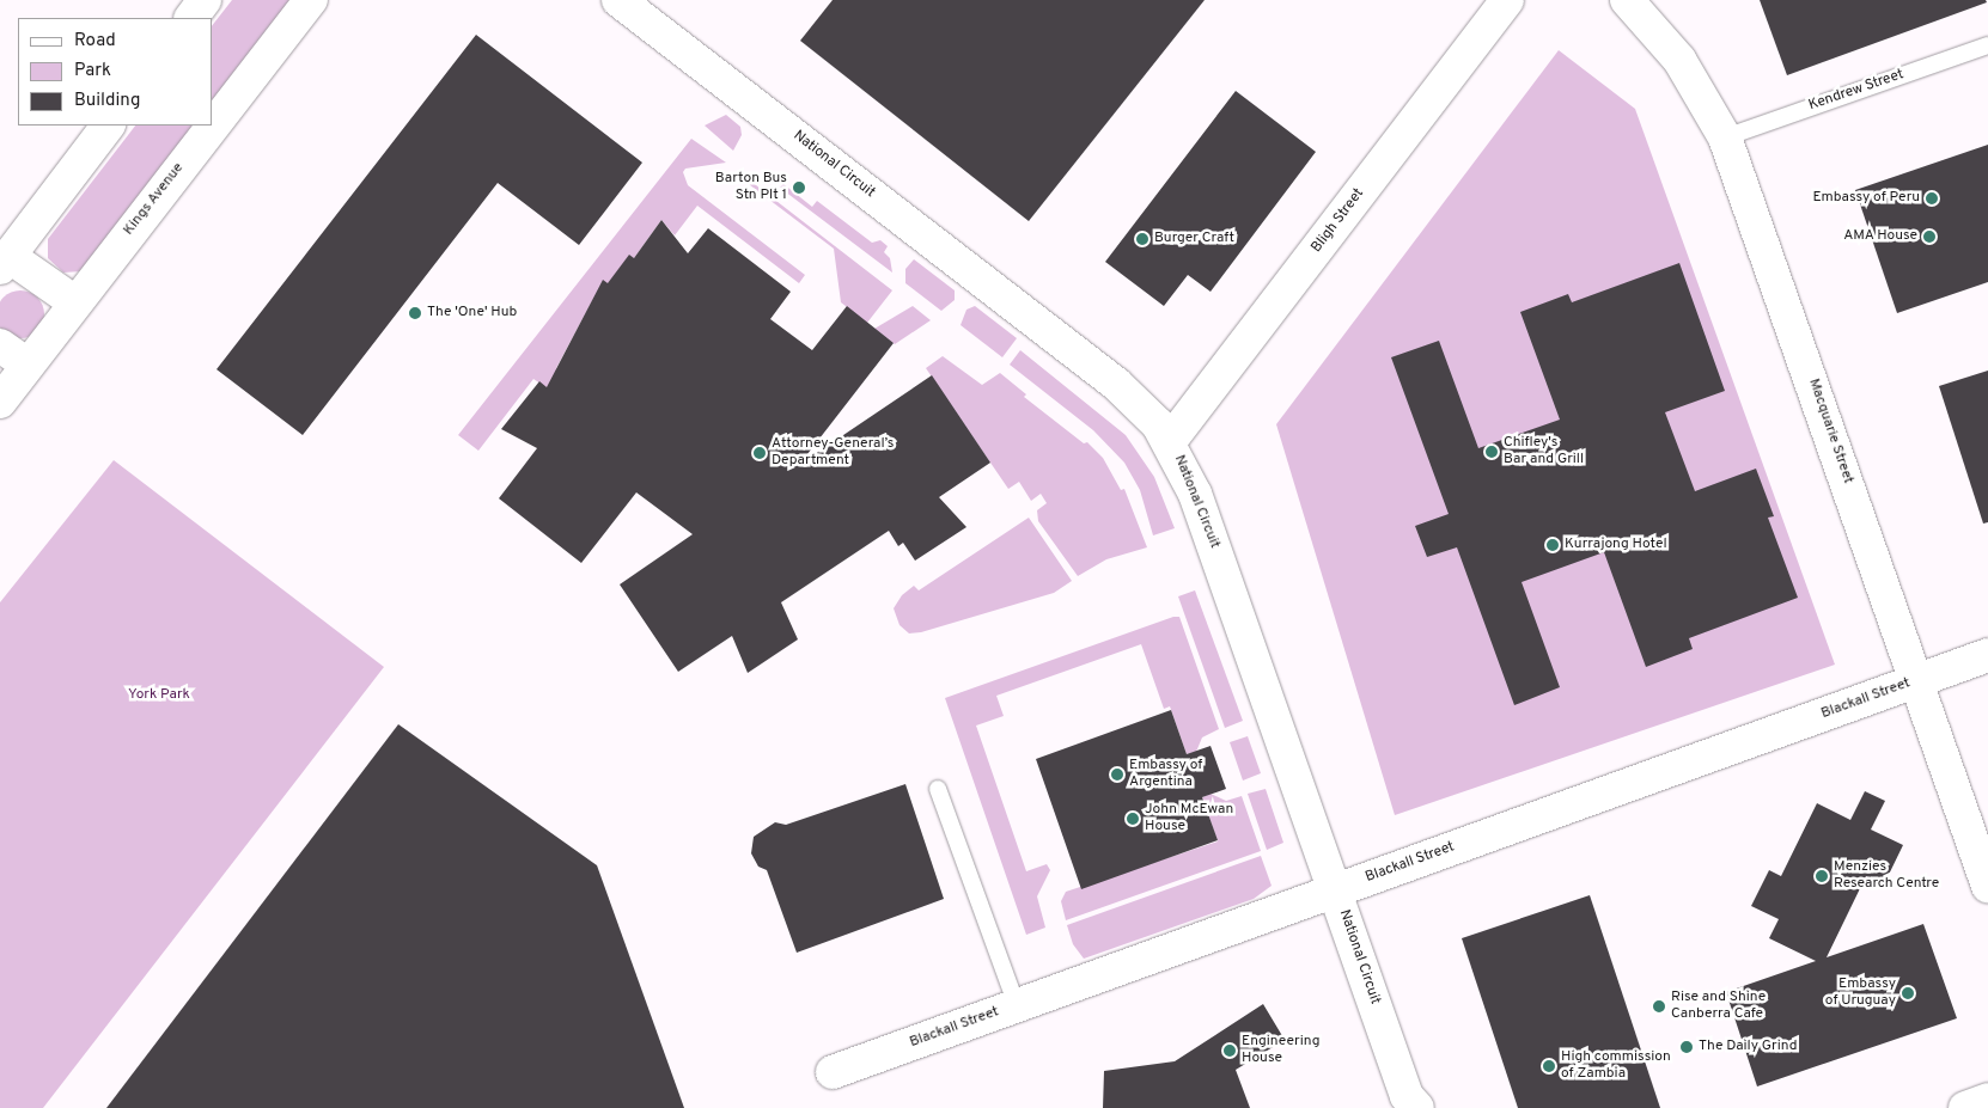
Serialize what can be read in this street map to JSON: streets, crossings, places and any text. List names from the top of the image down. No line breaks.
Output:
{"streets":{"street":["National Circuit","Kings Avenue","Bligh Street","Macquarie Street","Blackall Street"],"lane":["Kendrew Street"]},"crossings":[["Kendrew Street","Macquarie Street"],["National Circuit","Bligh Street"],["National Circuit","Blackall Street"],["Macquarie Street","Blackall Street"]],"parks":["York Park"],"places":["Barton Bus Stn Plt 1","Embassy of Peru","AMA House","Burger Craft","The 'One' Hub","Chifley's Bar and Grill","Attorney-General’s Department","Kurrajong Hotel","Embassy of Argentina","John McEwan House","Menzies Research Centre","Embassy of Uruguay","Rise and Shine Canberra Cafe","The Daily Grind","Engineering House","High commission of Zambia"],"legend":["Road","Park","Building"]}
